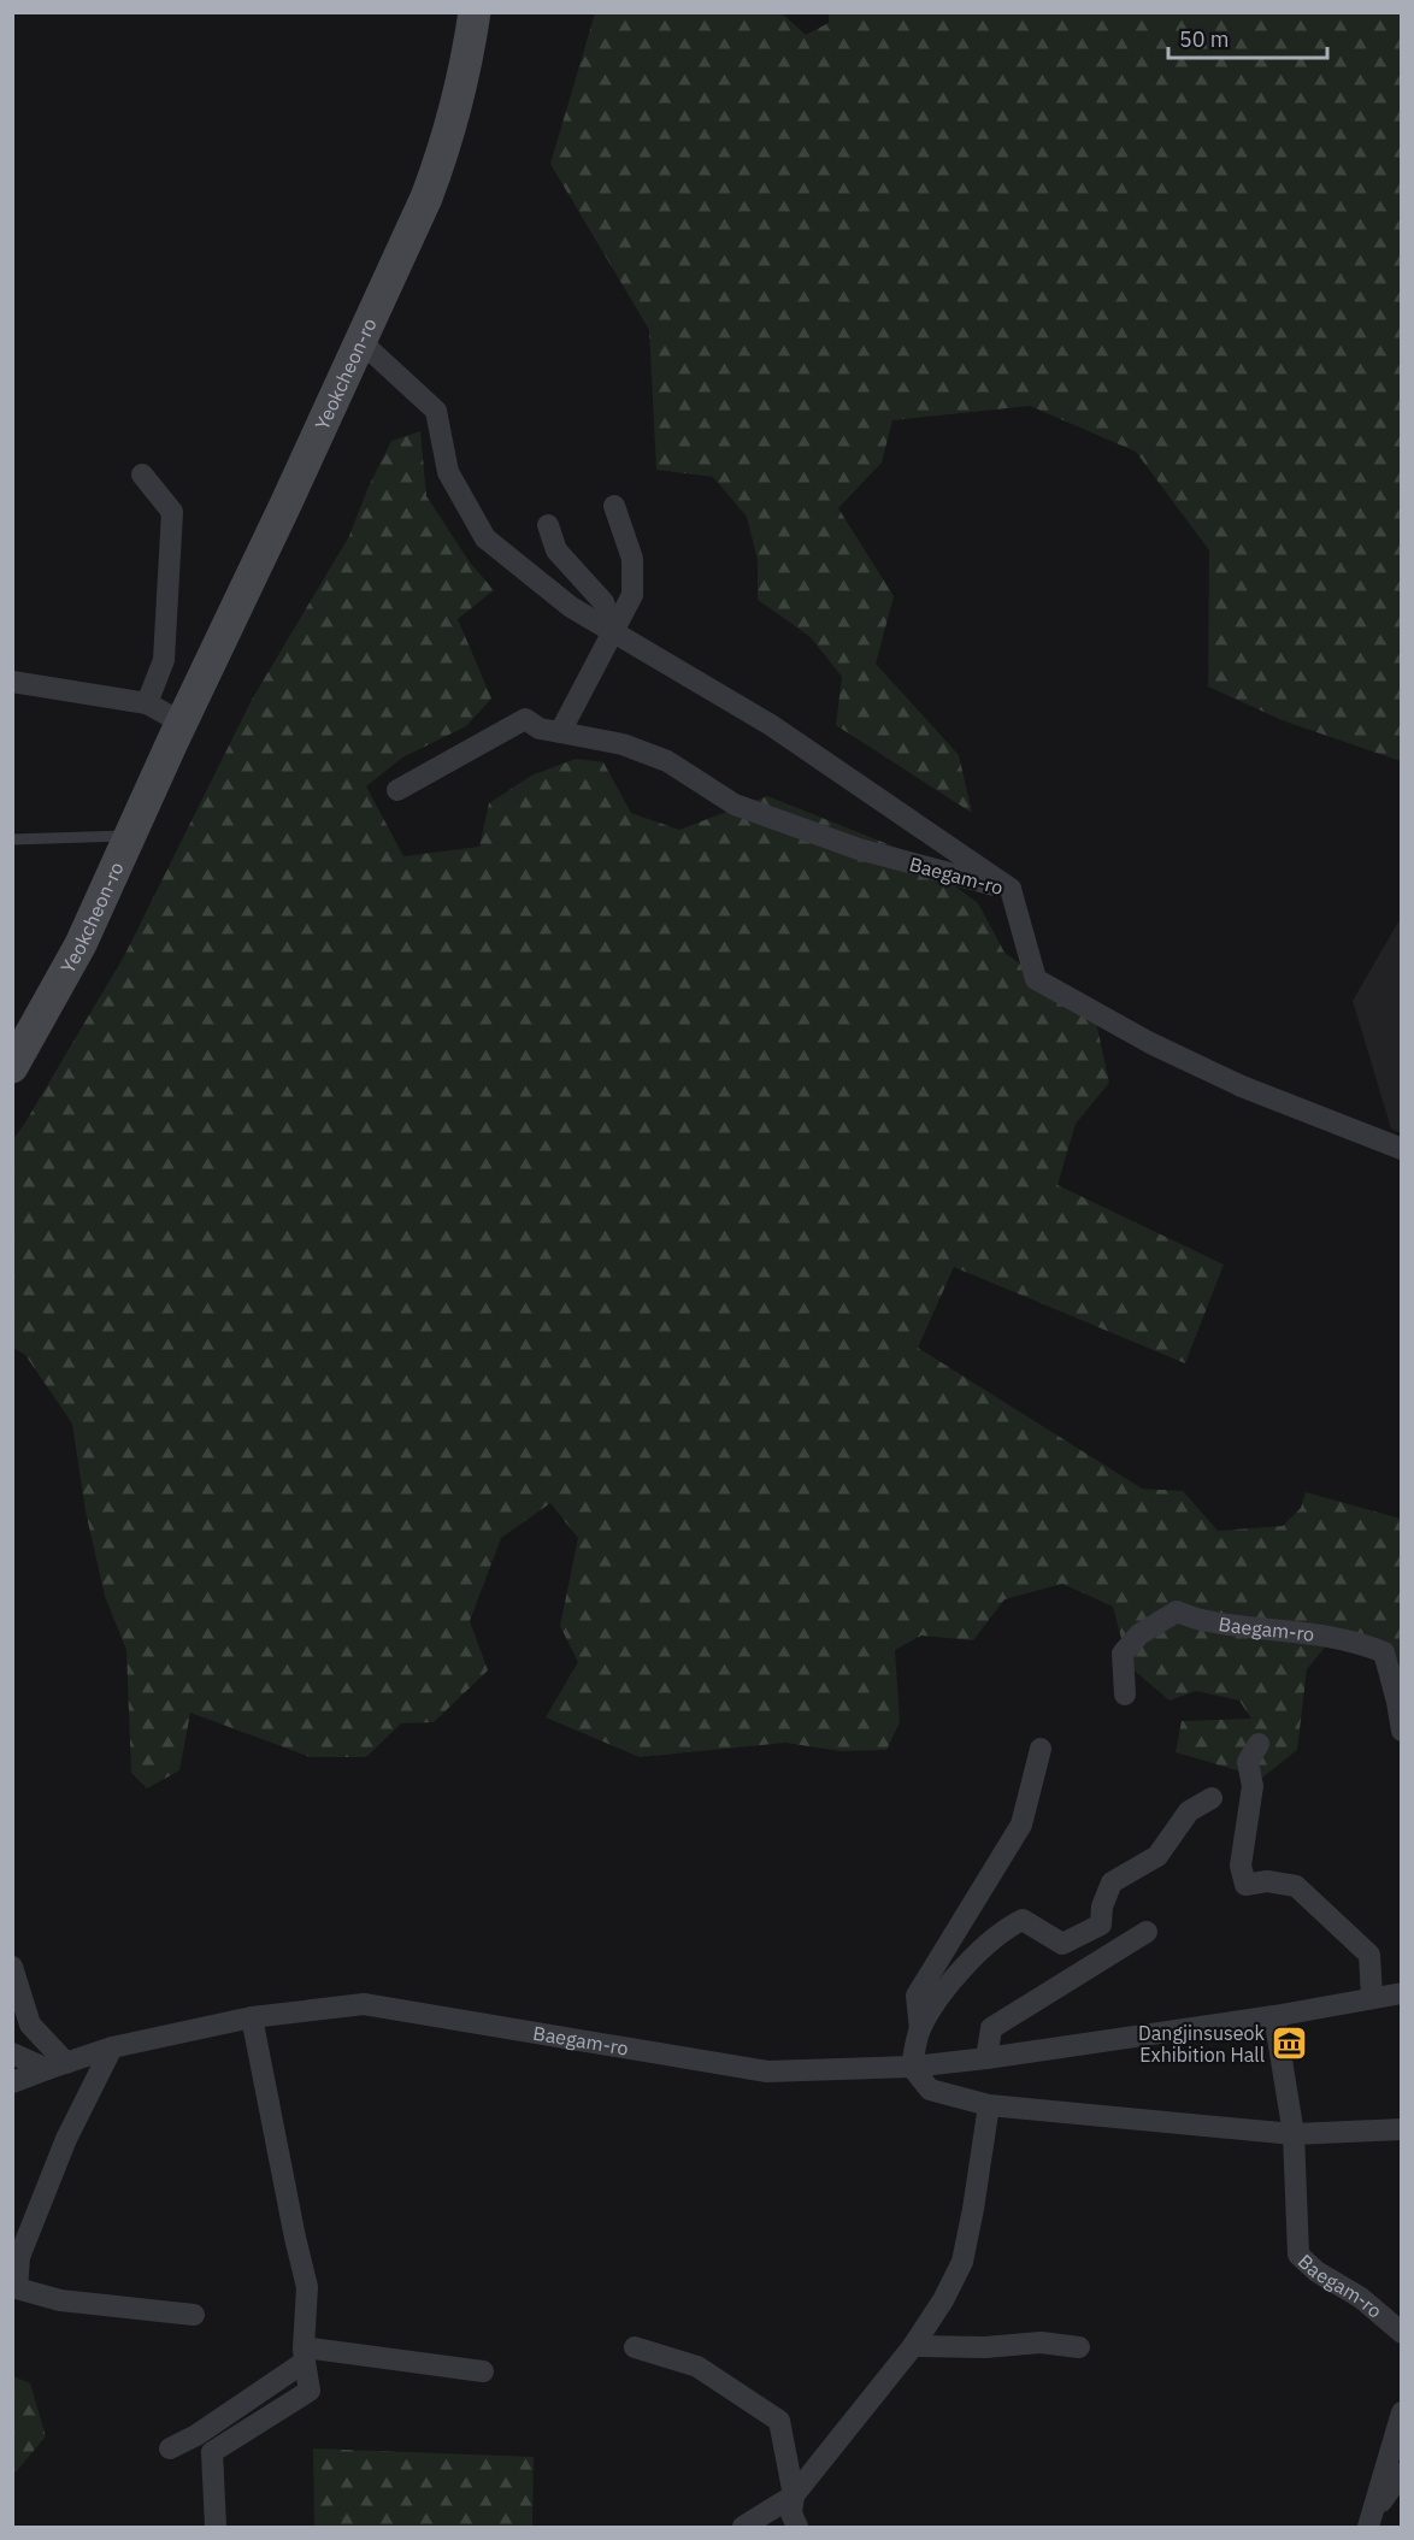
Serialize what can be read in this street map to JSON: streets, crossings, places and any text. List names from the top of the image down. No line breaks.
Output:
{"streets":{"street":["Yeokcheon-ro","Baegam-ro"]},"places":{"museum":["Dangjinsuseok Exhibition Hall"]},"scale_bar":"50 m"}
